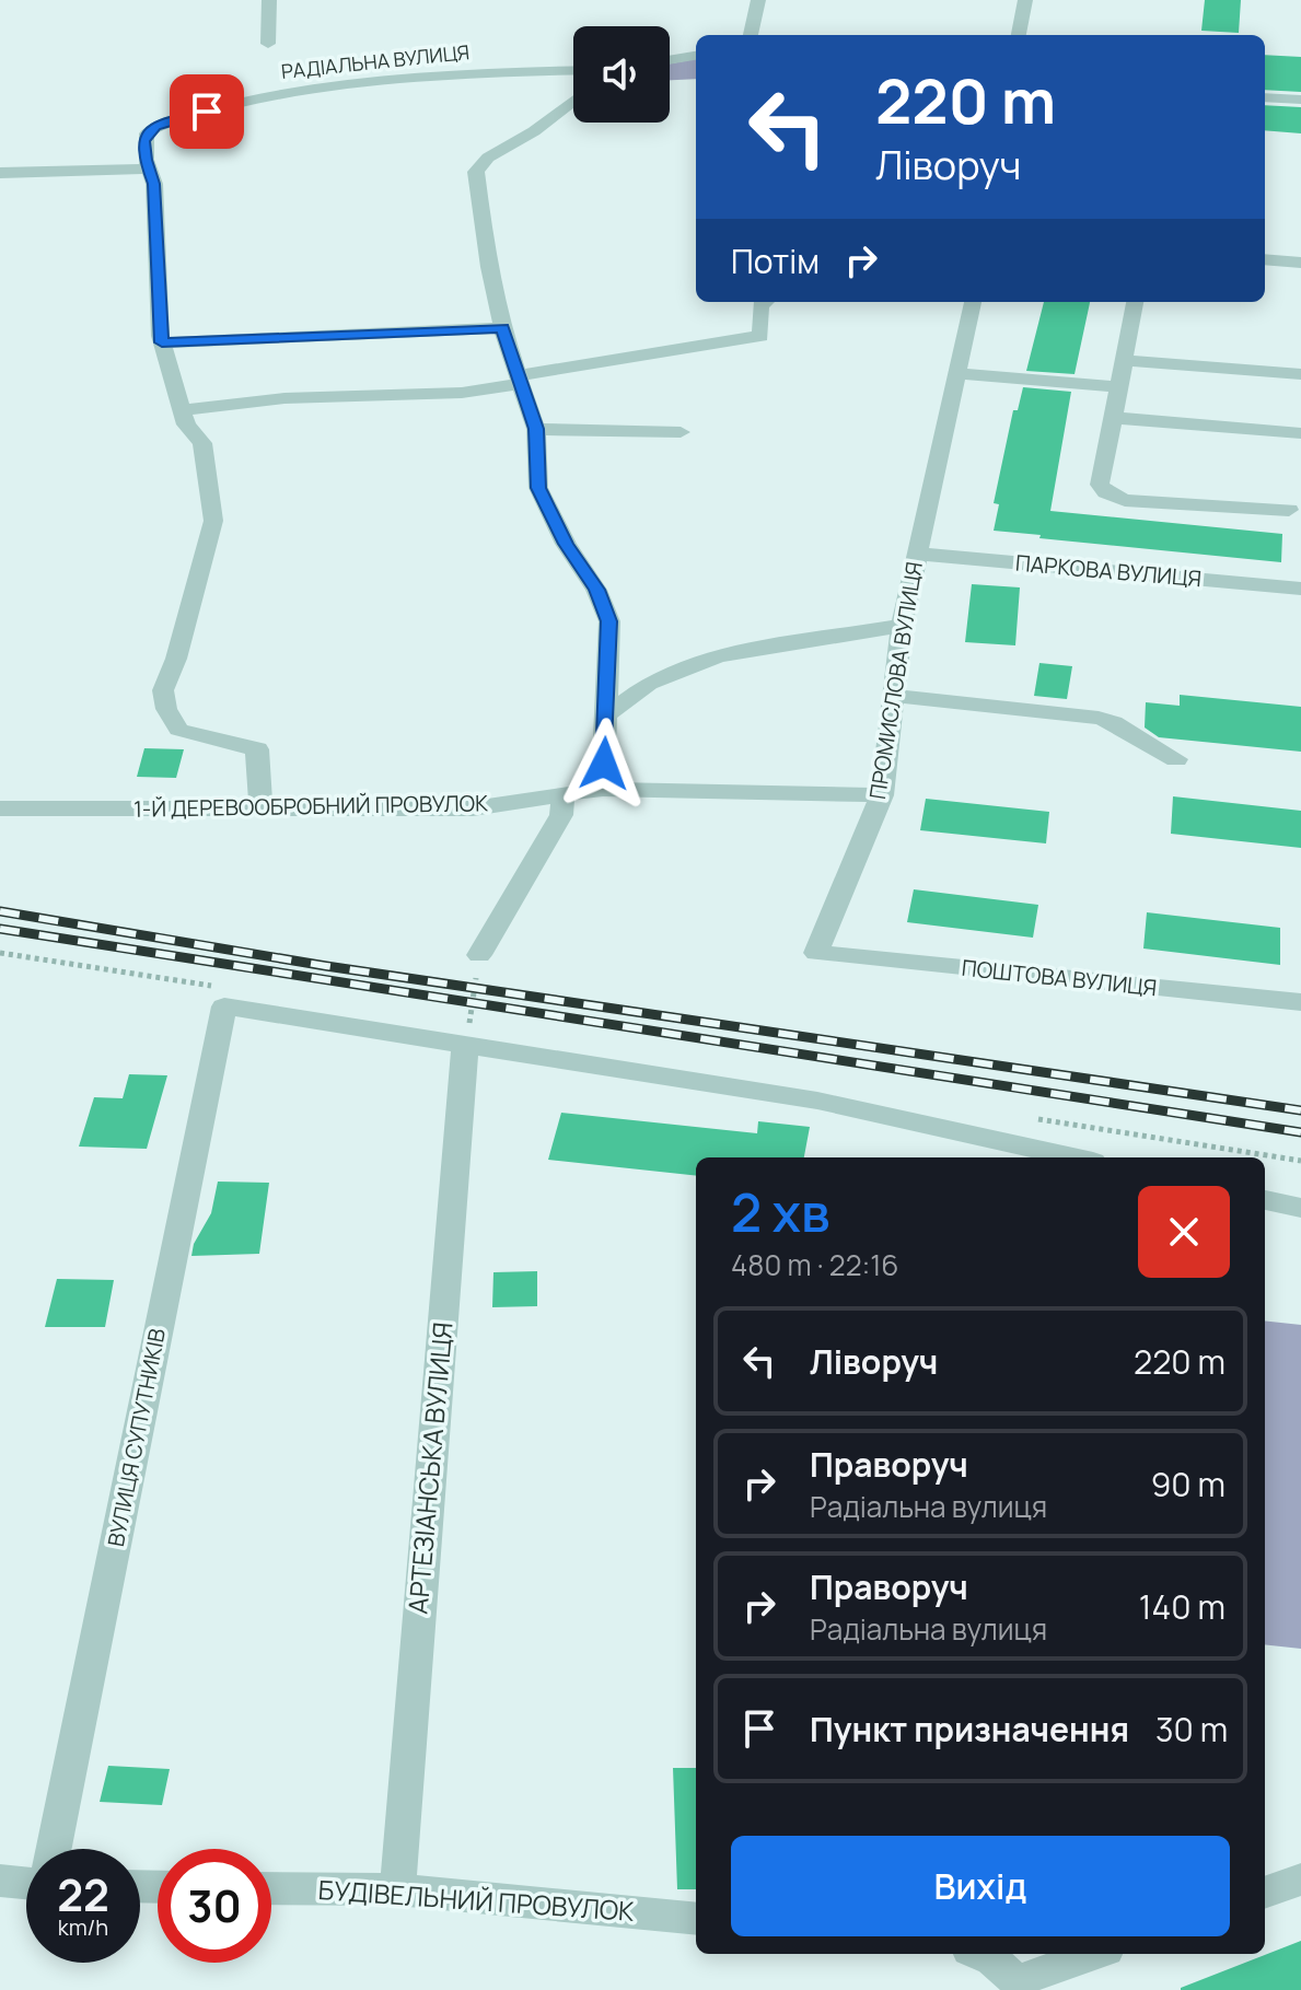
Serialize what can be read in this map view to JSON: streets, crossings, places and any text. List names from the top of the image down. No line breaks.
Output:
{"streets":{"street":["РАДІАЛЬНА ВУЛИЦЯ","ПАРКОВА ВУЛИЦЯ","ПРОМИСЛОВА ВУЛИЦЯ","1-Й ДЕРЕВООБРОБНИЙ ПРОВУЛОК","ПОШТОВА ВУЛИЦЯ","ВУЛИЦЯ СУПУТНИКІВ","АРТЕЗІАНСЬКА ВУЛИЦЯ","БУДІВЕЛЬНИЙ ПРОВУЛОК"]},"crossings":[["РАДІАЛЬНА ВУЛИЦЯ","1-Й ДЕРЕВООБРОБНИЙ ПРОВУЛОК"],["ПАРКОВА ВУЛИЦЯ","ПРОМИСЛОВА ВУЛИЦЯ"],["ПРОМИСЛОВА ВУЛИЦЯ","1-Й ДЕРЕВООБРОБНИЙ ПРОВУЛОК"],["ПРОМИСЛОВА ВУЛИЦЯ","ПОШТОВА ВУЛИЦЯ"],["ВУЛИЦЯ СУПУТНИКІВ","АРТЕЗІАНСЬКА ВУЛИЦЯ"],["АРТЕЗІАНСЬКА ВУЛИЦЯ","БУДІВЕЛЬНИЙ ПРОВУЛОК"]],"page":{"turn":["220 m","Ліворуч"],"then":"Потім","heading":["2 хв","480 m · 22:16"],"list":[{"name":"Ліворуч","value":"220 m"},{"name":"Праворуч","note":"Радіальна вулиця","value":"90 m"},{"name":"Праворуч","note":"Радіальна вулиця","value":"140 m"},{"name":"Пункт призначення","value":"30 m"}],"buttons":"Вихід","speed":"22 km/h","limit":"30"}}
